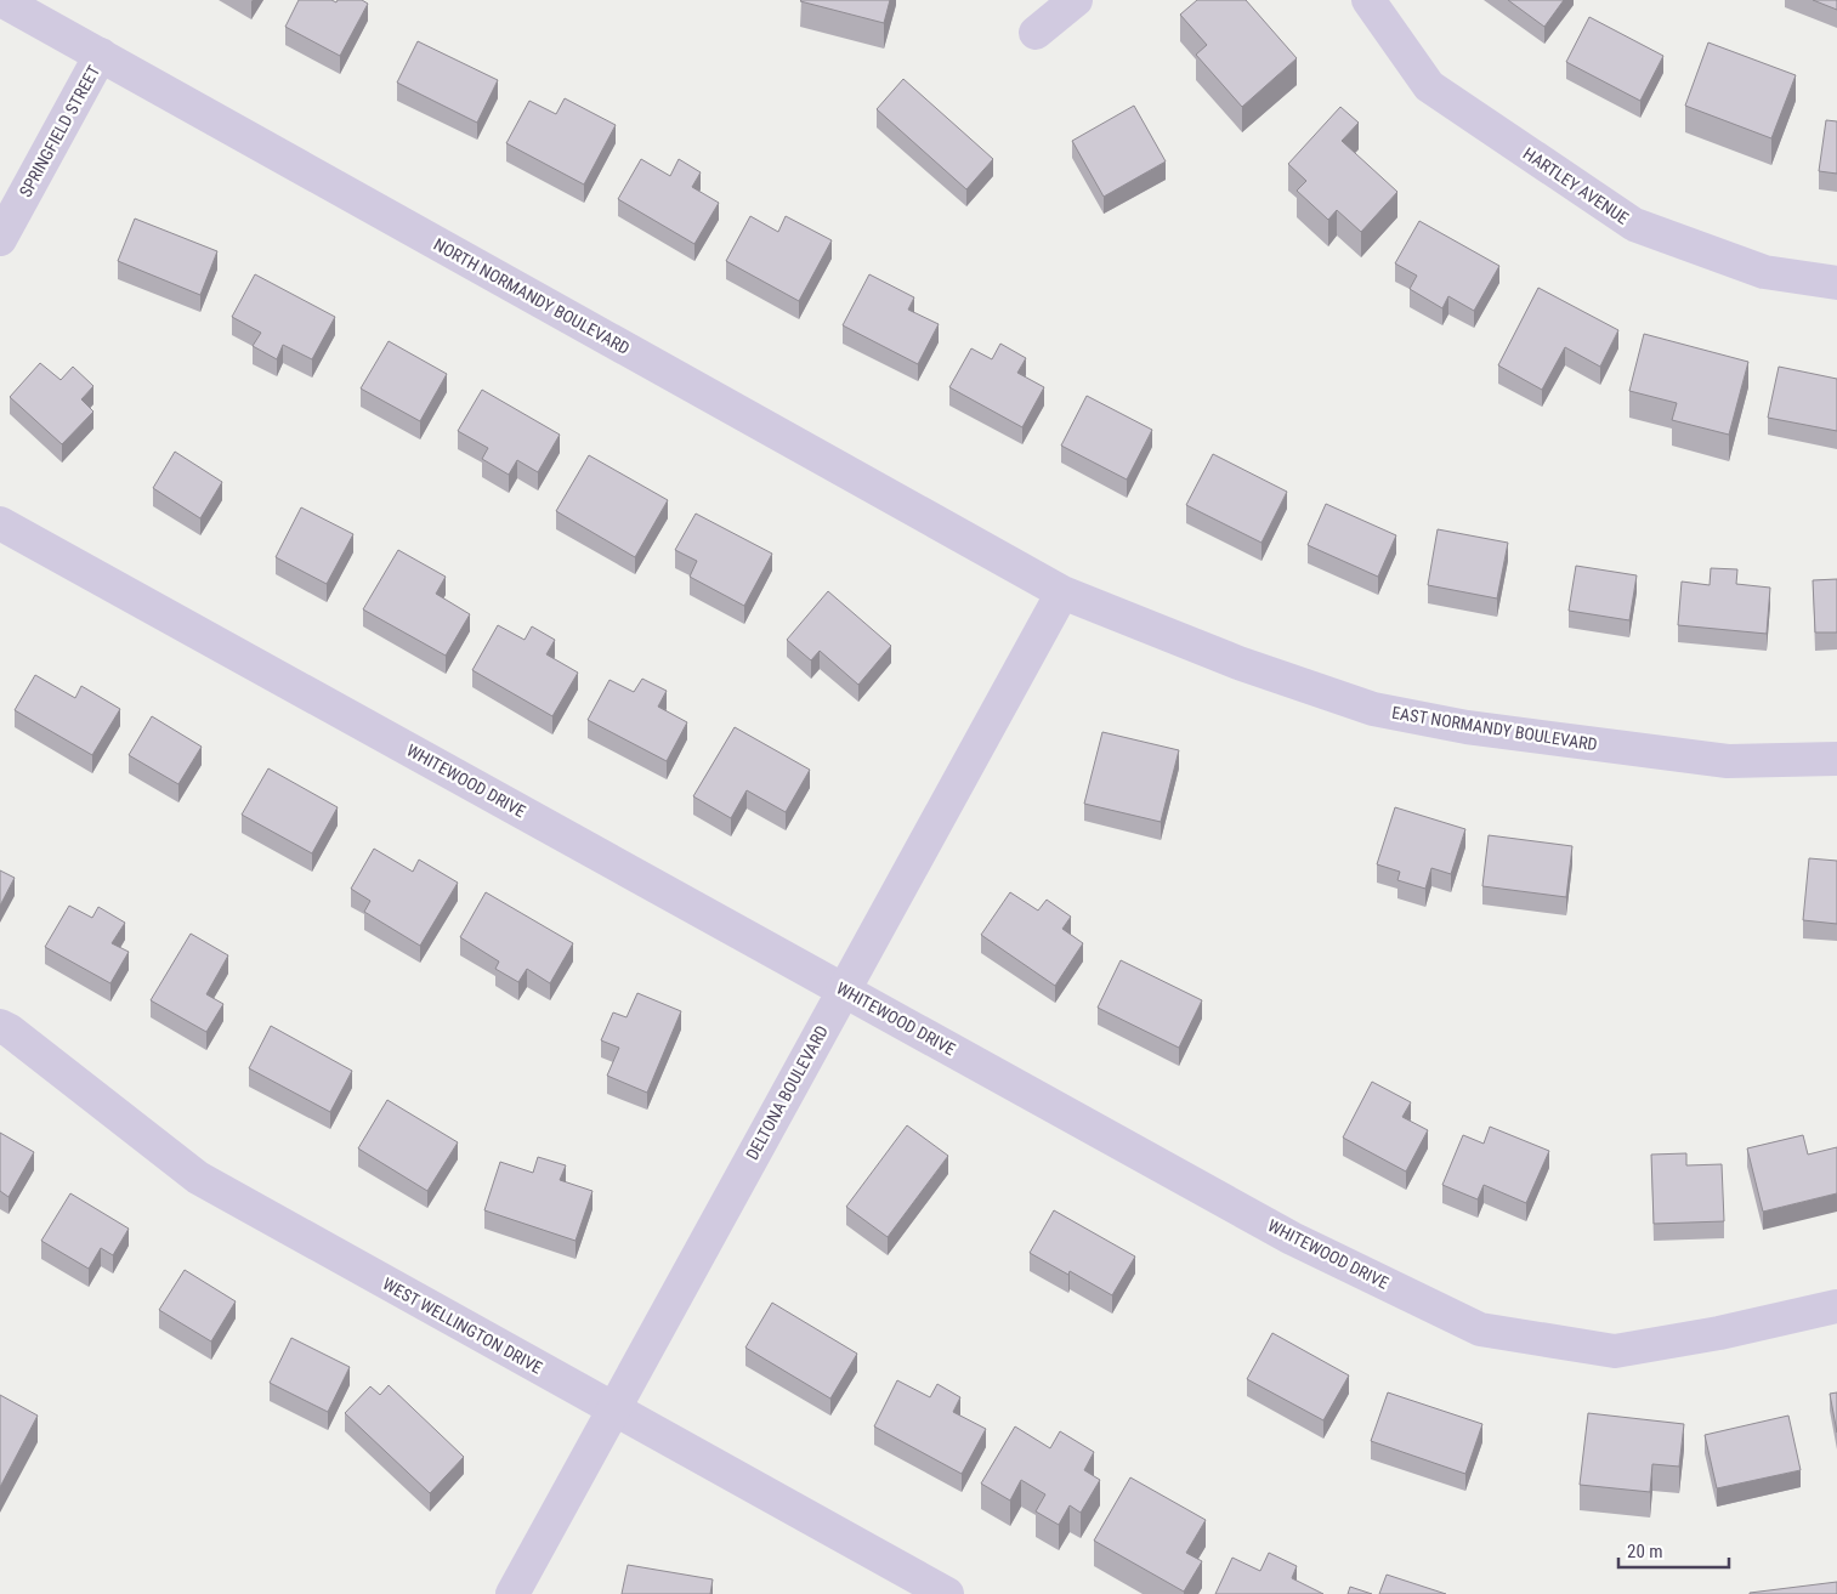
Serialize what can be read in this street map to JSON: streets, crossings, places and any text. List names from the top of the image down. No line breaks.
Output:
{"streets":{"street":["SPRINGFIELD STREET","HARTLEY AVENUE","NORTH NORMANDY BOULEVARD","EAST NORMANDY BOULEVARD","WHITEWOOD DRIVE","DELTONA BOULEVARD","WEST WELLINGTON DRIVE"]},"crossings":[["SPRINGFIELD STREET","NORTH NORMANDY BOULEVARD"],["NORTH NORMANDY BOULEVARD","EAST NORMANDY BOULEVARD"],["NORTH NORMANDY BOULEVARD","DELTONA BOULEVARD"],["EAST NORMANDY BOULEVARD","DELTONA BOULEVARD"],["WHITEWOOD DRIVE","DELTONA BOULEVARD"],["DELTONA BOULEVARD","WEST WELLINGTON DRIVE"]],"scale_bar":"20 m"}
